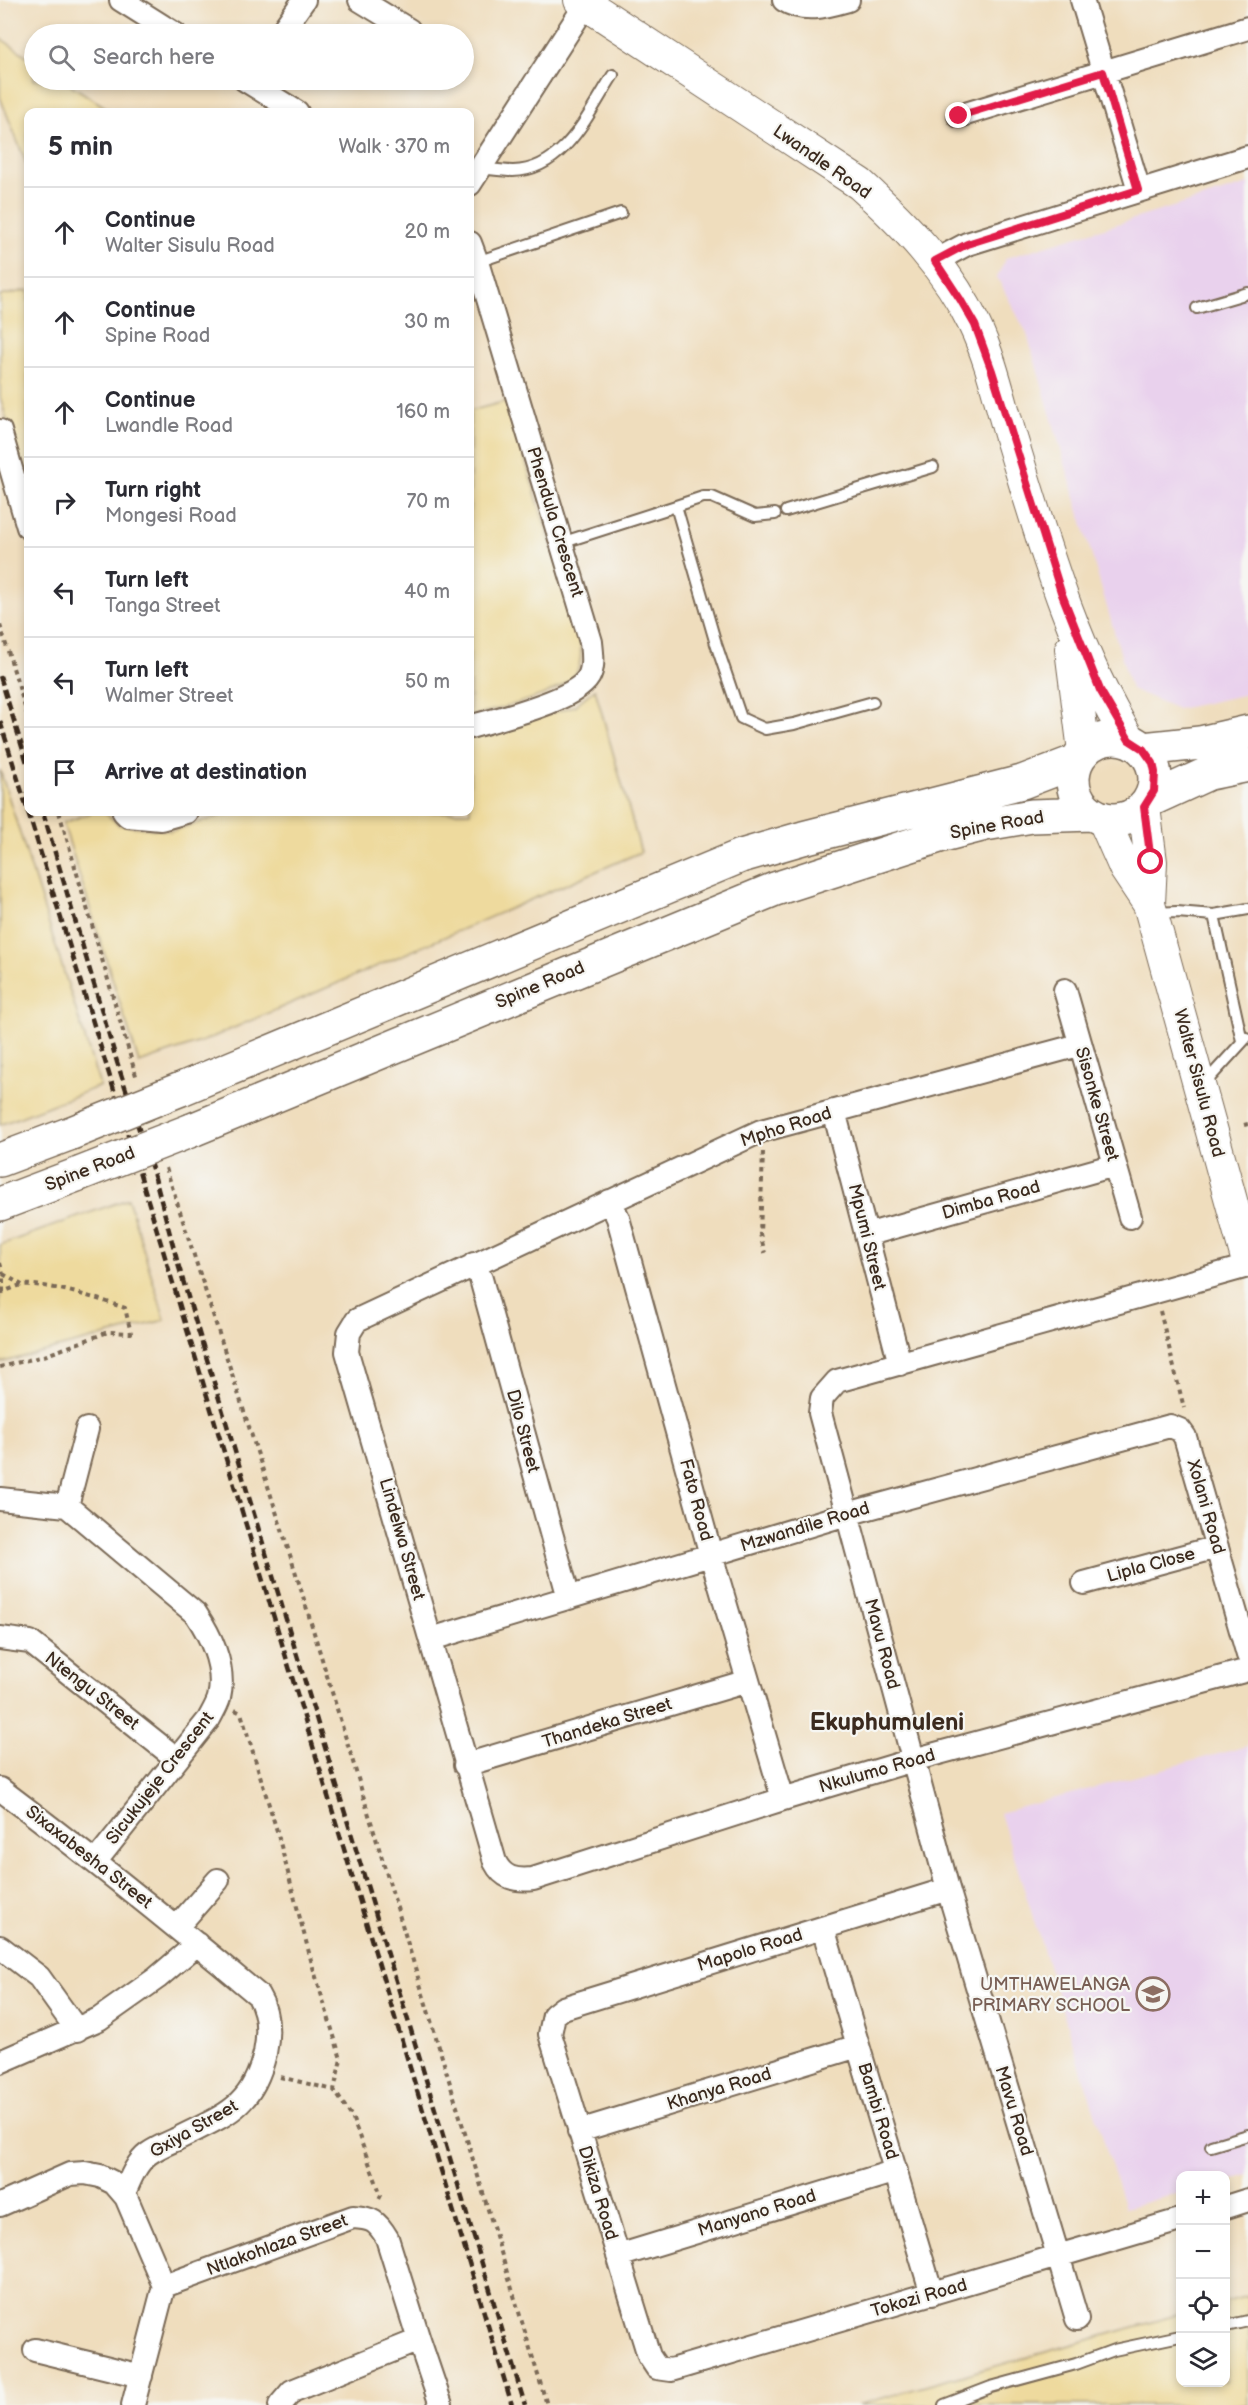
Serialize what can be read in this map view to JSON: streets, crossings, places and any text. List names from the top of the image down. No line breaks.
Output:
{"streets":{"main road":["Spine Road"],"street":["Lwandle Road","Phendula Crescent","Walter Sisulu Road","Sisonke Street","Mpho Road","Dimba Road","Mpumi Street","Dilo Street","Fato Road","Xolani Road","Mzwandile Road","Lindelwa Street","Lipla Close","Mavu Road","Ntengu Street","Thandeka Street","Nkulumo Road","Sicukujeje Crescent","Sixaxabesha Street","Mapolo Road","Khanya Road","Bambi Road","Gxiya Street","Dikiza Road","Manyano Road","Ntlakohlaza Street","Tokozi Road"]},"crossings":[["Lwandle Road","Spine Road"],["Lwandle Road","Walter Sisulu Road"],["Spine Road","Walter Sisulu Road"],["Walter Sisulu Road","Mavu Road"],["Sisonke Street","Mpho Road"],["Sisonke Street","Dimba Road"],["Mpho Road","Mpumi Street"],["Mpho Road","Dilo Street"],["Mpho Road","Fato Road"],["Mpho Road","Lindelwa Street"],["Dimba Road","Mpumi Street"],["Mpumi Street","Mavu Road"],["Dilo Street","Mzwandile Road"],["Dilo Street","Lindelwa Street"],["Fato Road","Mzwandile Road"],["Fato Road","Thandeka Street"],["Fato Road","Nkulumo Road"],["Xolani Road","Mzwandile Road"],["Xolani Road","Lipla Close"],["Mzwandile Road","Lindelwa Street"],["Mzwandile Road","Mavu Road"],["Lindelwa Street","Thandeka Street"],["Lindelwa Street","Nkulumo Road"],["Mavu Road","Nkulumo Road"],["Mavu Road","Mapolo Road"],["Mavu Road","Tokozi Road"],["Ntengu Street","Sicukujeje Crescent"],["Sicukujeje Crescent","Sixaxabesha Street"],["Sixaxabesha Street","Gxiya Street"],["Mapolo Road","Bambi Road"],["Mapolo Road","Dikiza Road"],["Khanya Road","Bambi Road"],["Khanya Road","Dikiza Road"],["Bambi Road","Manyano Road"],["Bambi Road","Tokozi Road"],["Dikiza Road","Manyano Road"],["Dikiza Road","Tokozi Road"]],"districts":["Ekuphumuleni"],"places":{"school or university":["UMTHAWELANGA PRIMARY SCHOOL"]},"page":{"search":"Search here","heading":["5 min","Walk · 370 m"],"list":[["Continue","Walter Sisulu Road","20 m"],["Continue","Spine Road","30 m"],["Continue","Lwandle Road","160 m"],["Turn right","Mongesi Road","70 m"],["Turn left","Tanga Street","40 m"],["Turn left","Walmer Street","50 m"],"Arrive at destination"],"map_buttons":["+","−"]}}
